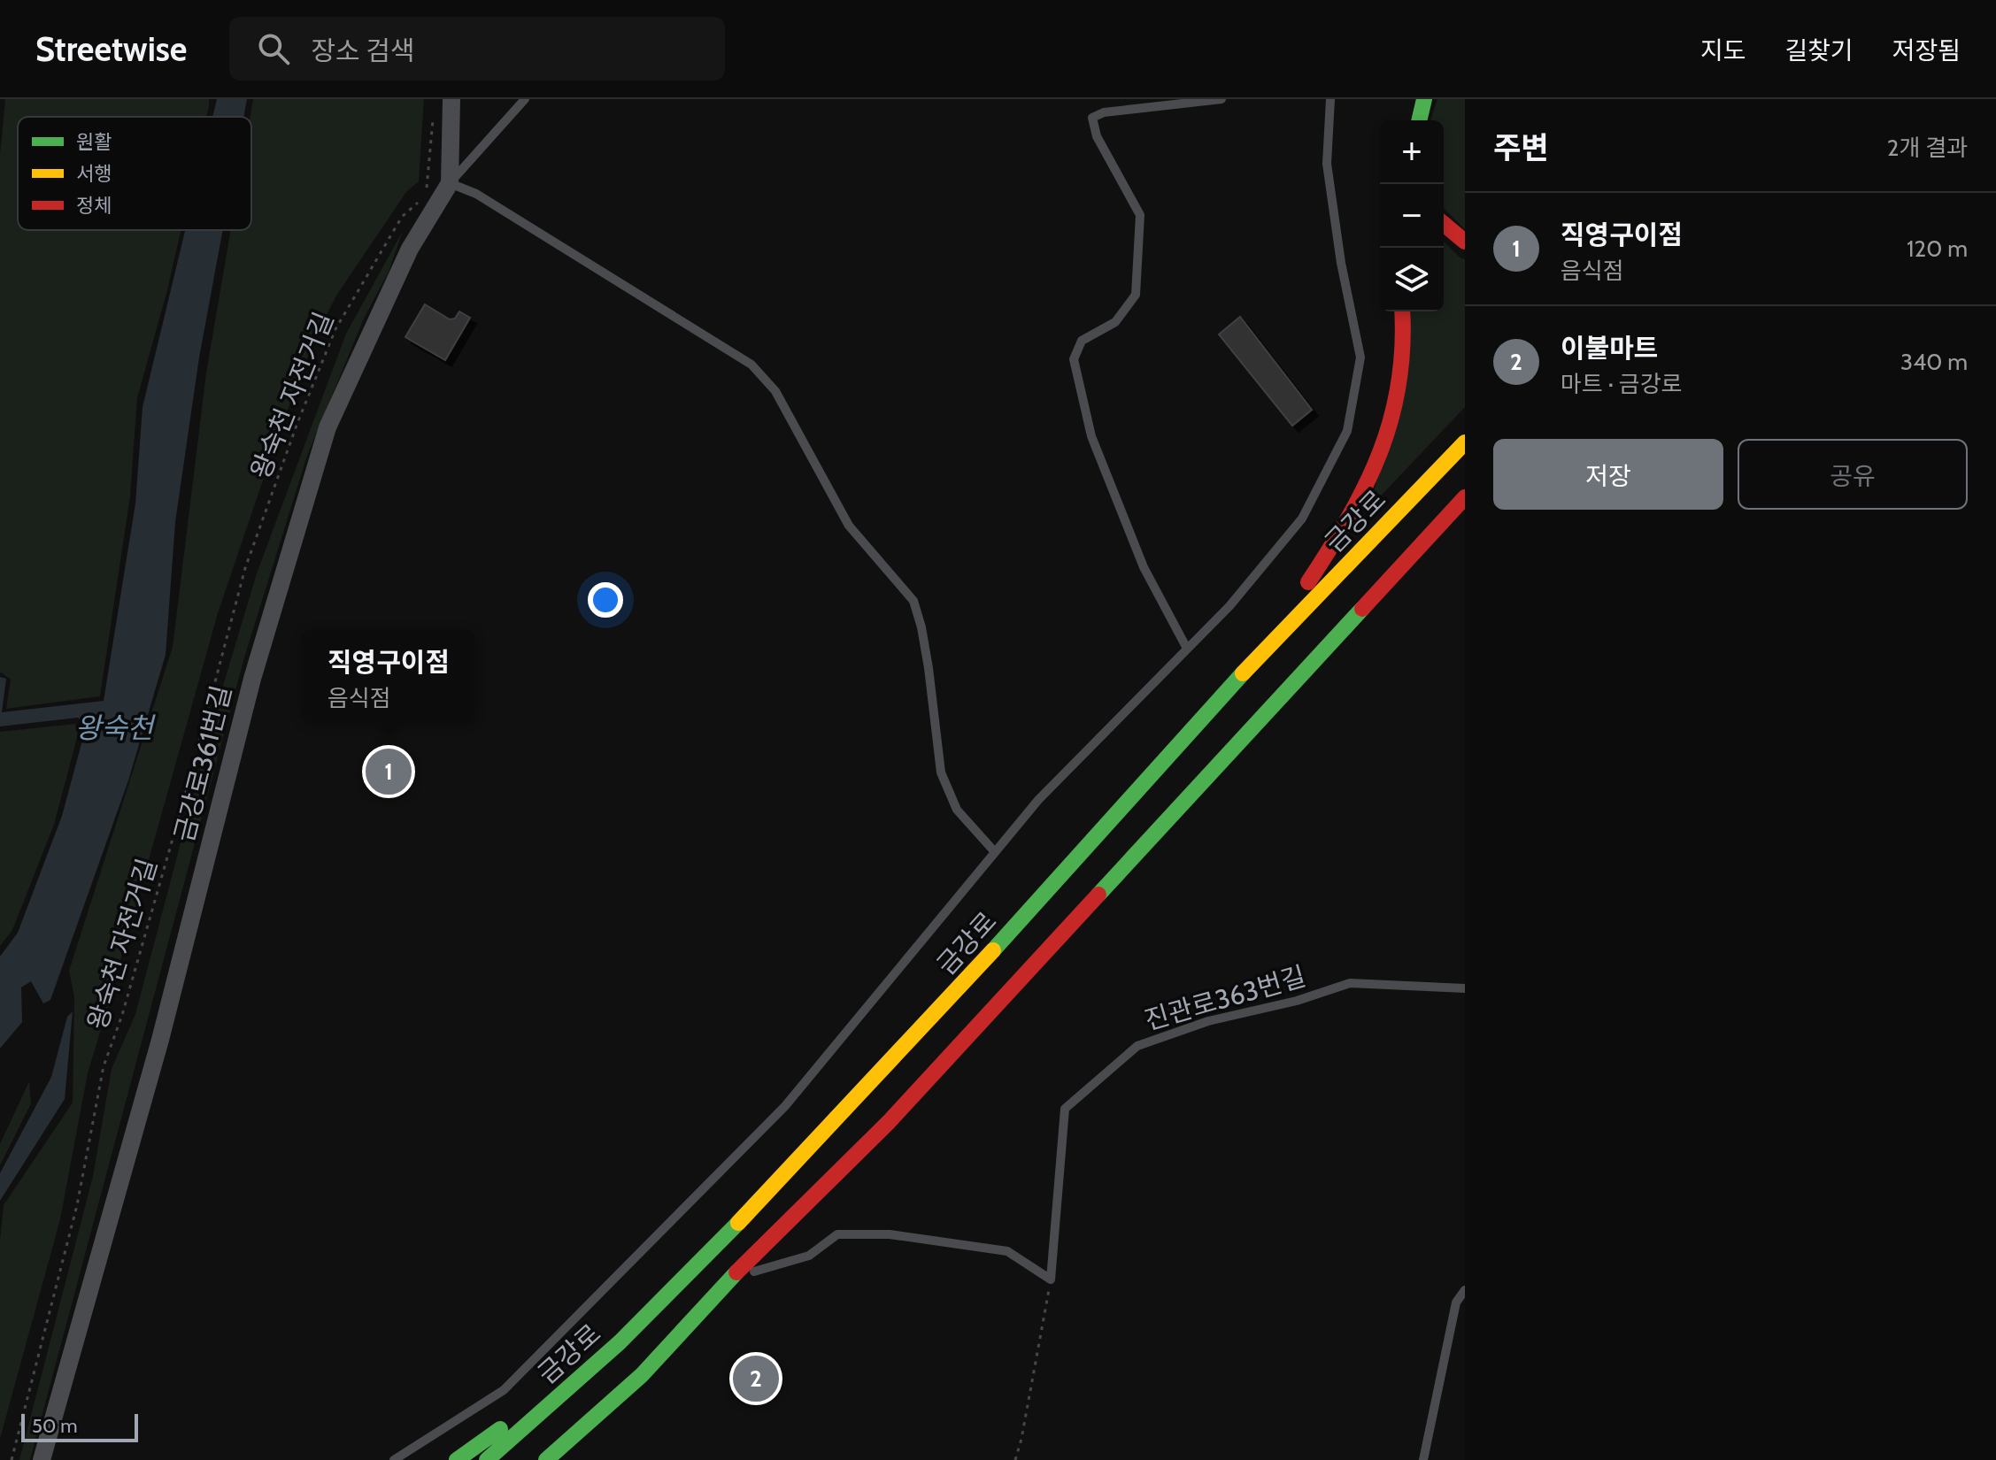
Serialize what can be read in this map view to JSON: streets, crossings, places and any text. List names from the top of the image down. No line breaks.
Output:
{"streets":{"highway":["금강로"],"street":["금강로361번길"],"lane":["진관로363번길"],"path":["왕숙천 자전거길"]},"water":["왕숙천"],"legend":["원활","서행","정체"],"scale_bar":"50 m","page":{"header":"Streetwise","search":"장소 검색","nav":["지도","길찾기","저장됨"],"heading":["주변","2개 결과"],"map_buttons":["+","−"],"list":[{"mark":"1","name":"직영구이점","note":"음식점","value":"120 m"},{"mark":"2","name":"이불마트","note":"마트 · 금강로","value":"340 m"}],"buttons":["저장","공유"],"popup":["직영구이점","음식점"],"pins":["1","2"],"scale":"50 m"}}
